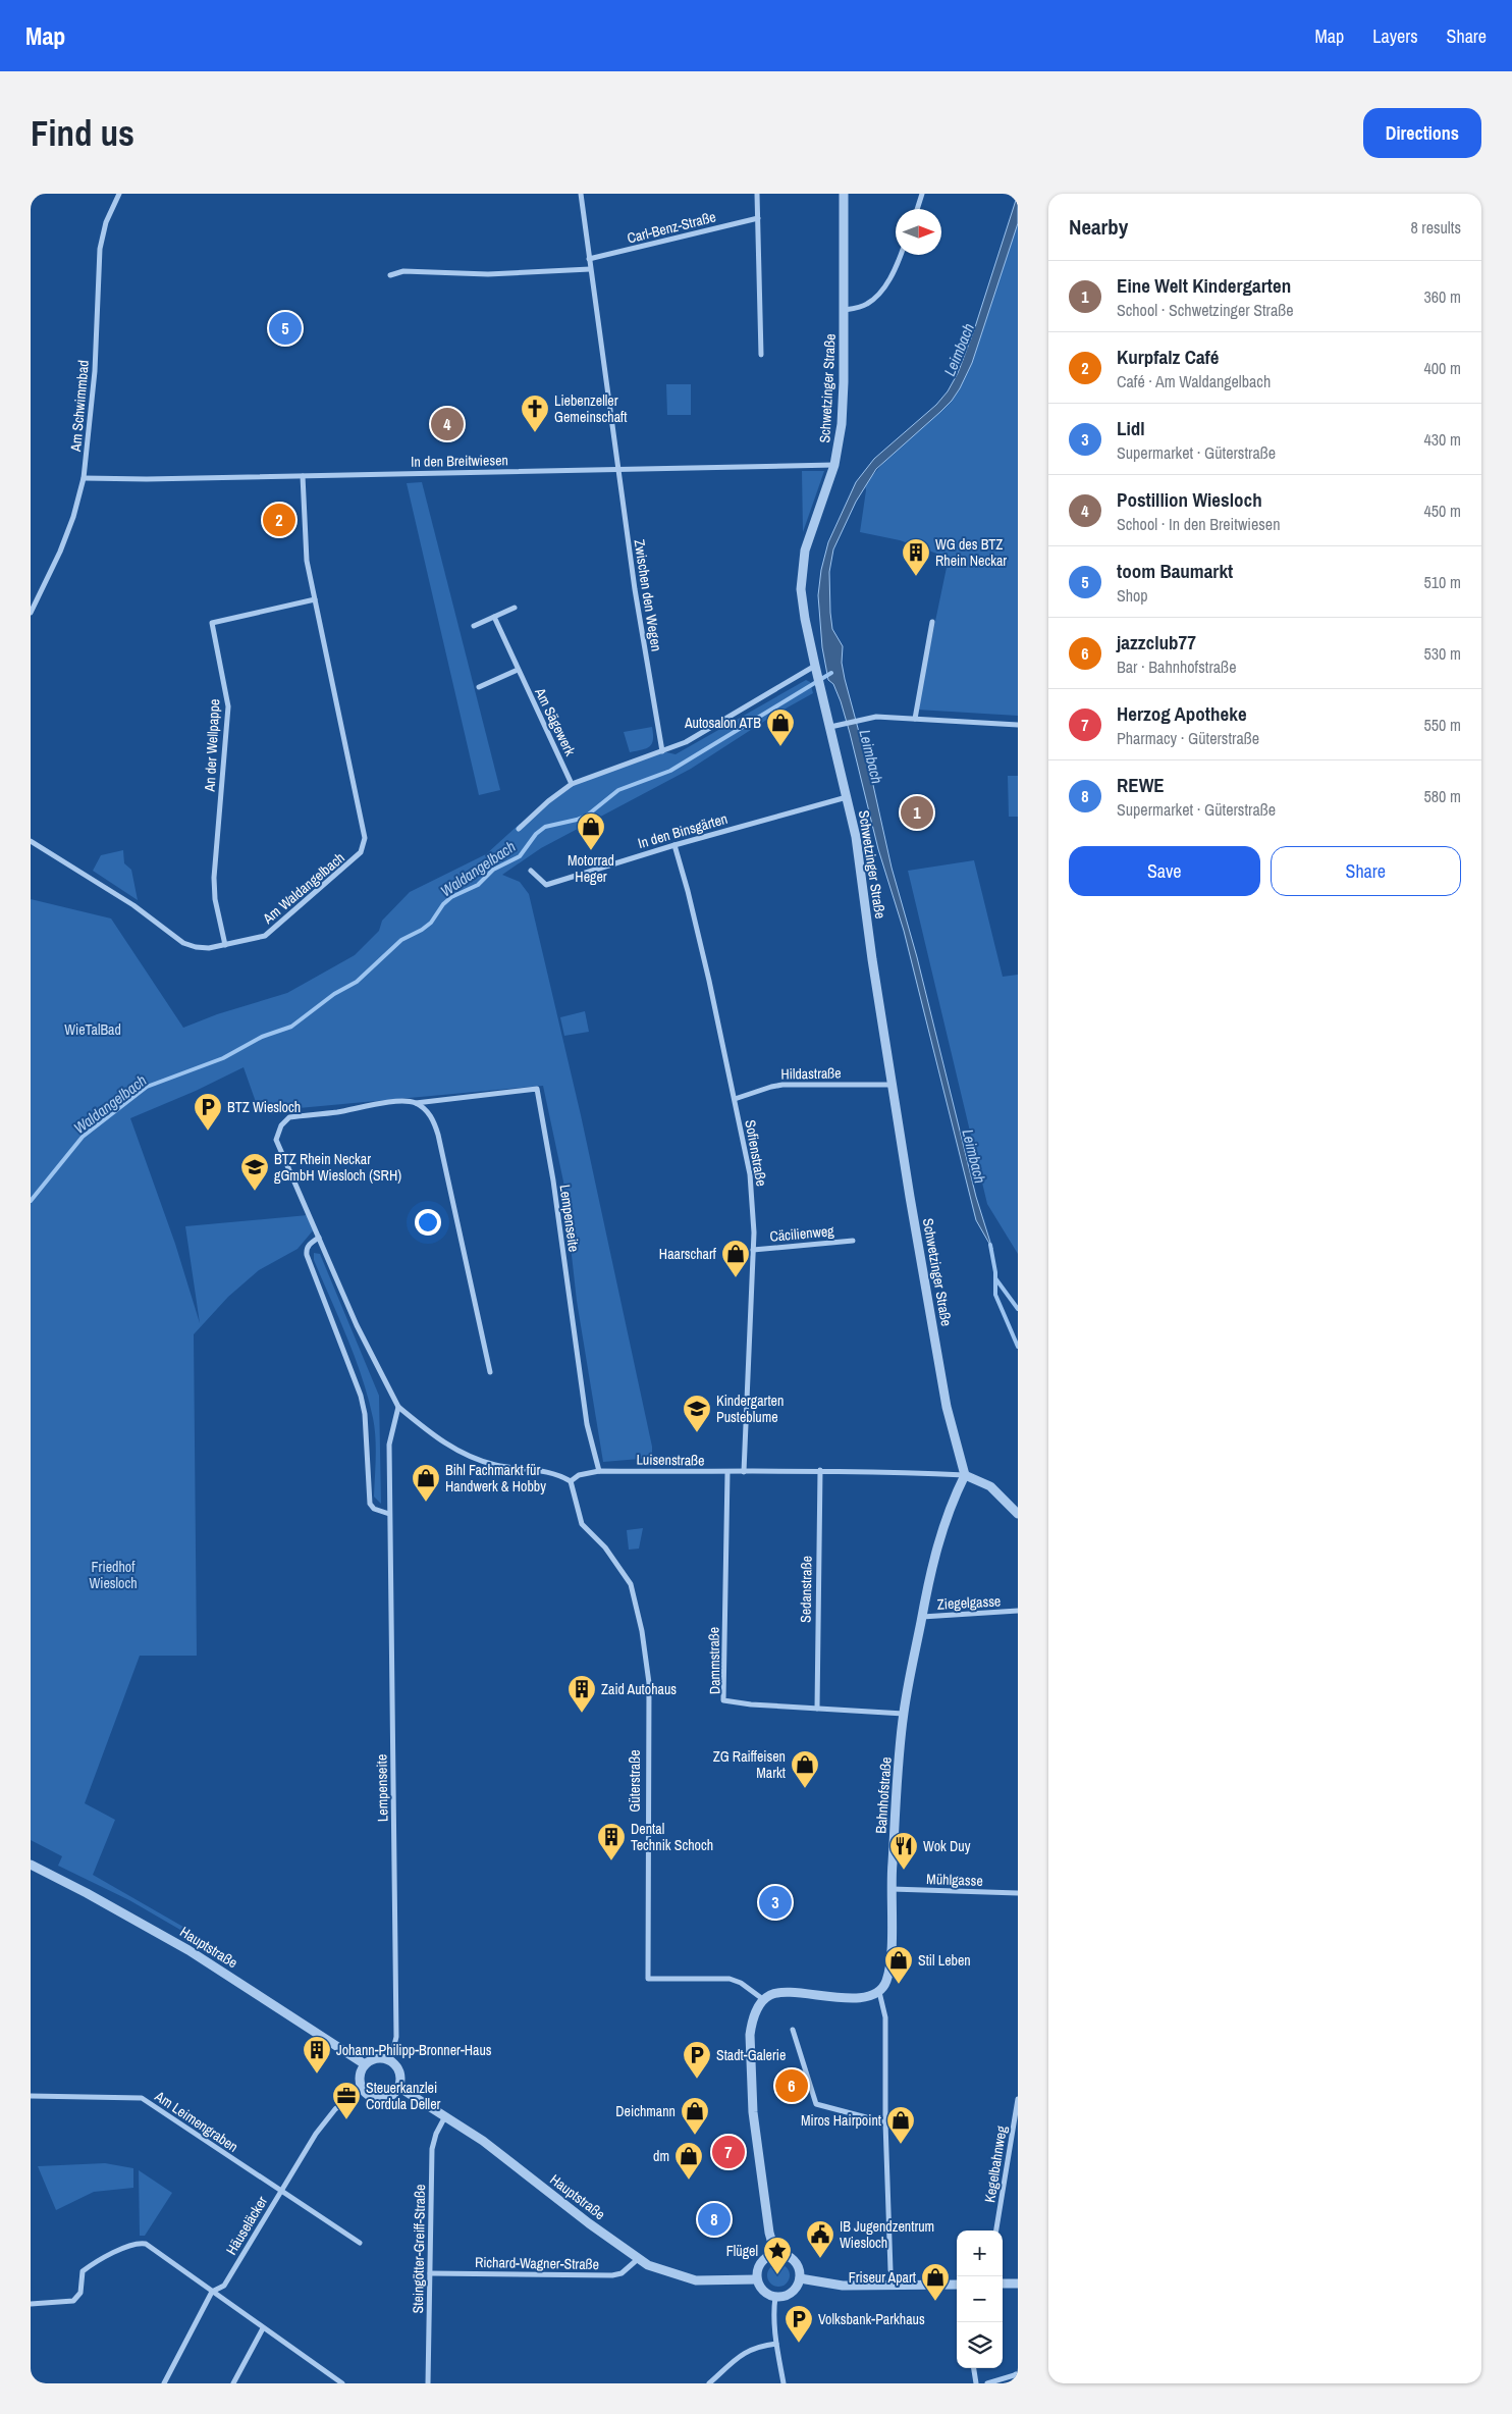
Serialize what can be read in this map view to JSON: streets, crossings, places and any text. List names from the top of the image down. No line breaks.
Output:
{"streets":{"street":["Carl-Benz-Straße","Schwetzinger Straße","Am Schwimmbad","In den Breitwiesen","Zwischen den Wegen","Am Sägewerk","An der Wellpappe","In den Binsgärten","Am Waldangelbach","Hildastraße","Sofienstraße","Lempenseite","Cäcilienweg","Luisenstraße","Sedanstraße","Ziegelgasse","Dammstraße","Güterstraße","Bahnhofstraße","Mühlgasse","Hauptstraße","Am Leimengraben","Kegelbahnweg","Häuseläcker","Steingötter-Greiff-Straße","Richard-Wagner-Straße"]},"crossings":[["Carl-Benz-Straße","Zwischen den Wegen"],["Schwetzinger Straße","In den Breitwiesen"],["Schwetzinger Straße","In den Binsgärten"],["Schwetzinger Straße","Hildastraße"],["Schwetzinger Straße","Luisenstraße"],["Schwetzinger Straße","Bahnhofstraße"],["Am Schwimmbad","In den Breitwiesen"],["In den Breitwiesen","Zwischen den Wegen"],["In den Breitwiesen","Am Waldangelbach"],["An der Wellpappe","Am Waldangelbach"],["In den Binsgärten","Sofienstraße"],["Hildastraße","Sofienstraße"],["Sofienstraße","Cäcilienweg"],["Sofienstraße","Luisenstraße"],["Lempenseite","Luisenstraße"],["Lempenseite","Hauptstraße"],["Lempenseite","Häuseläcker"],["Luisenstraße","Sedanstraße"],["Luisenstraße","Dammstraße"],["Luisenstraße","Güterstraße"],["Luisenstraße","Bahnhofstraße"],["Sedanstraße","Dammstraße"],["Ziegelgasse","Bahnhofstraße"],["Dammstraße","Bahnhofstraße"],["Bahnhofstraße","Mühlgasse"],["Hauptstraße","Häuseläcker"],["Hauptstraße","Steingötter-Greiff-Straße"],["Hauptstraße","Richard-Wagner-Straße"],["Am Leimengraben","Häuseläcker"],["Steingötter-Greiff-Straße","Richard-Wagner-Straße"]],"water":["Leimbach","Waldangelbach"],"parks":["WieTalBad","Friedhof Wiesloch"],"places":{"church":["Liebenzeller Gemeinschaft"],"building":["WG des BTZ Rhein Neckar","Zaid Autohaus","Dental Technik Schoch","Johann-Philipp-Bronner-Haus"],"shop":["Autosalon ATB","Motorrad Heger","Haarscharf","Bihl Fachmarkt für Handwerk & Hobby","ZG Raiffeisen Markt","Stil Leben","Deichmann","Miros Hairpoint","dm","Friseur Apart"],"parking":["BTZ Wiesloch","Stadt-Galerie","Volksbank-Parkhaus"],"school or university":["BTZ Rhein Neckar gGmbH Wiesloch (SRH)","Kindergarten Pusteblume"],"restaurant":["Wok Duy"],"office":["Steuerkanzlei Cordula Deller"],"public building":["IB Jugendzentrum Wiesloch"],"place":["Flügel"]},"north":"right","page":{"header":"Map","nav":["Map","Layers","Share"],"buttons":["Directions",["Save","Share"]],"title":"Find us","heading":["Nearby","8 results"],"list":[{"mark":"1","name":"Eine Welt Kindergarten","note":"School · Schwetzinger Straße","value":"360 m"},{"mark":"2","name":"Kurpfalz Café","note":"Café · Am Waldangelbach","value":"400 m"},{"mark":"3","name":"Lidl","note":"Supermarket · Güterstraße","value":"430 m"},{"mark":"4","name":"Postillion Wiesloch","note":"School · In den Breitwiesen","value":"450 m"},{"mark":"5","name":"toom Baumarkt","note":"Shop","value":"510 m"},{"mark":"6","name":"jazzclub77","note":"Bar · Bahnhofstraße","value":"530 m"},{"mark":"7","name":"Herzog Apotheke","note":"Pharmacy · Güterstraße","value":"550 m"},{"mark":"8","name":"REWE","note":"Supermarket · Güterstraße","value":"580 m"}],"pins":["5","4","2","1","3","6","7","8"],"map_buttons":["+","−"]}}
